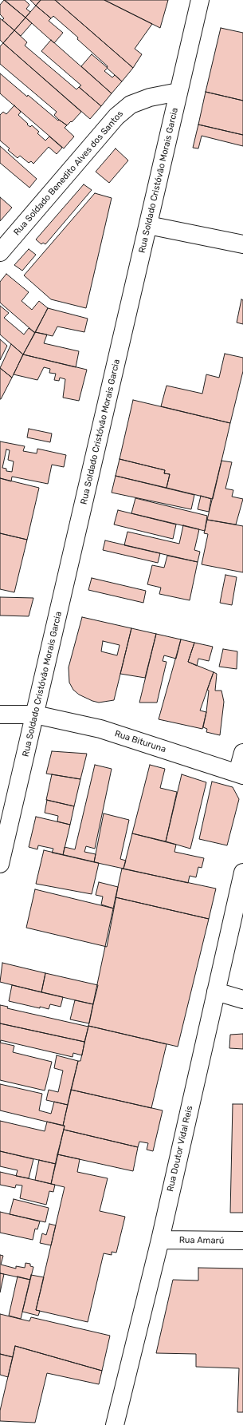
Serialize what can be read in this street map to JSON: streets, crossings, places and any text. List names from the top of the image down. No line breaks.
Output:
{"streets":{"street":["Rua Soldado Benedito Alves dos Santos","Rua Soldado Cristóvão Morais Garcia","Rua Bituruna","Rua Doutor Vidal Reis","Rua Amarú"]},"crossings":[["Rua Soldado Benedito Alves dos Santos","Rua Soldado Cristóvão Morais Garcia"],["Rua Soldado Cristóvão Morais Garcia","Rua Bituruna"],["Rua Doutor Vidal Reis","Rua Amarú"]]}
